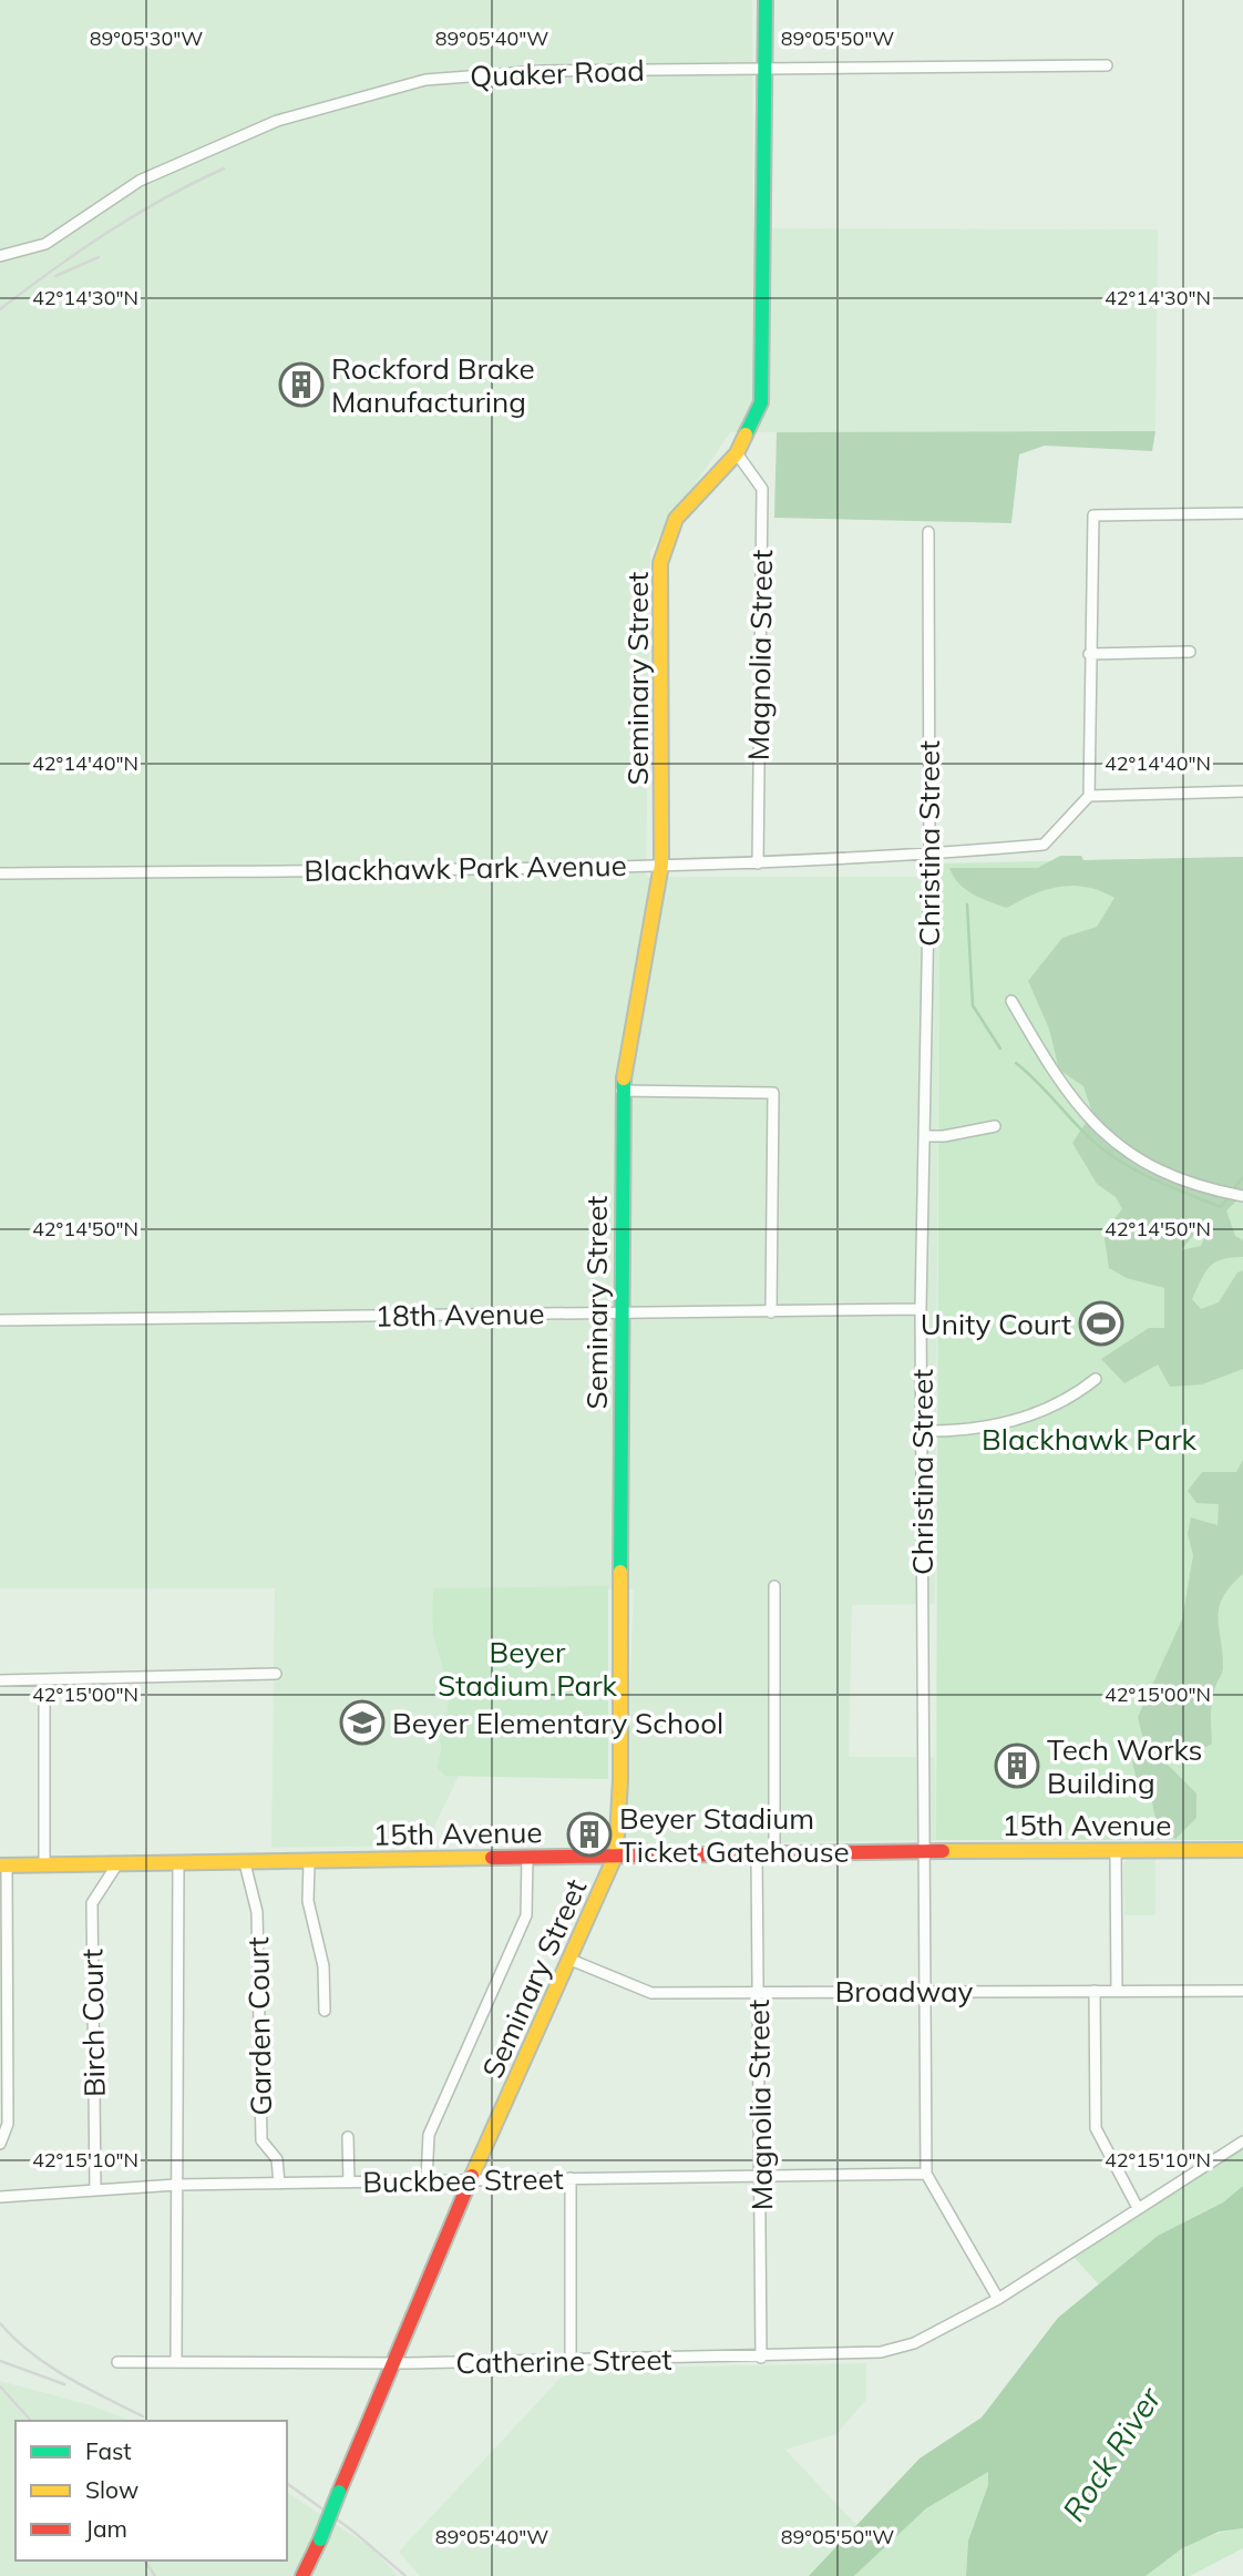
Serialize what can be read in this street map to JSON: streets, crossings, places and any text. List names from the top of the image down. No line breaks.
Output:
{"streets":{"street":["Quaker Road","Magnolia Street","Seminary Street","Christina Street","Blackhawk Park Avenue","18th Avenue","15th Avenue","Broadway","Birch Court","Garden Court","Buckbee Street","Catherine Street"]},"crossings":[["Quaker Road","Seminary Street"],["Magnolia Street","Seminary Street"],["Magnolia Street","Blackhawk Park Avenue"],["Magnolia Street","15th Avenue"],["Magnolia Street","Broadway"],["Magnolia Street","Buckbee Street"],["Magnolia Street","Catherine Street"],["Seminary Street","Blackhawk Park Avenue"],["Seminary Street","18th Avenue"],["Seminary Street","15th Avenue"],["Seminary Street","Broadway"],["Seminary Street","Buckbee Street"],["Seminary Street","Catherine Street"],["Christina Street","Blackhawk Park Avenue"],["Christina Street","18th Avenue"],["Christina Street","15th Avenue"],["Christina Street","Broadway"],["Christina Street","Buckbee Street"],["Christina Street","Catherine Street"],["15th Avenue","Birch Court"],["15th Avenue","Garden Court"],["Birch Court","Buckbee Street"],["Garden Court","Buckbee Street"]],"water":["Rock River"],"parks":["Blackhawk Park","Beyer Stadium Park"],"places":{"building":["Rockford Brake Manufacturing","Tech Works Building","Beyer Stadium Ticket Gatehouse"],"sports":["Unity Court"],"school or university":["Beyer Elementary School"]},"legend":["Fast","Slow","Jam"],"coordinates":["89°05'30\"W","89°05'40\"W","89°05'50\"W","42°14'30\"N","42°14'40\"N","42°14'50\"N","42°15'00\"N","42°15'10\"N"]}
